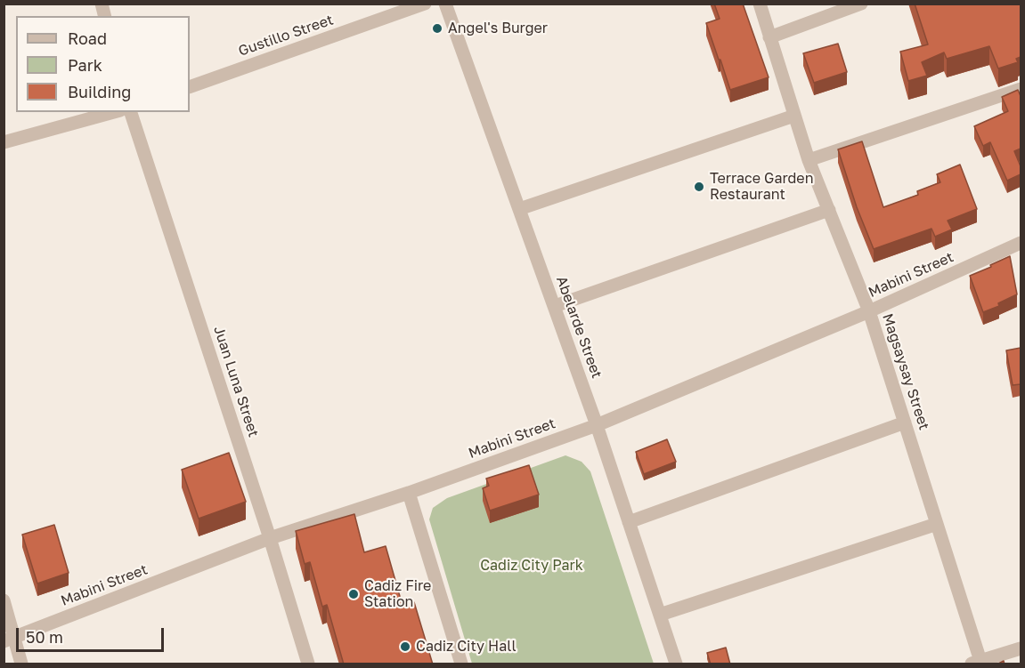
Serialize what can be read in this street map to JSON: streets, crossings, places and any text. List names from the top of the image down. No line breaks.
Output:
{"streets":{"street":["Gustillo Street","Mabini Street","Abelarde Street","Magsaysay Street","Juan Luna Street"]},"crossings":[["Mabini Street","Abelarde Street"],["Mabini Street","Magsaysay Street"],["Mabini Street","Juan Luna Street"]],"parks":["Cadiz City Park"],"places":["Angel's Burger","Terrace Garden Restaurant","Cadiz Fire Station","Cadiz City Hall"],"legend":["Road","Park","Building"],"scale_bar":"50 m"}
